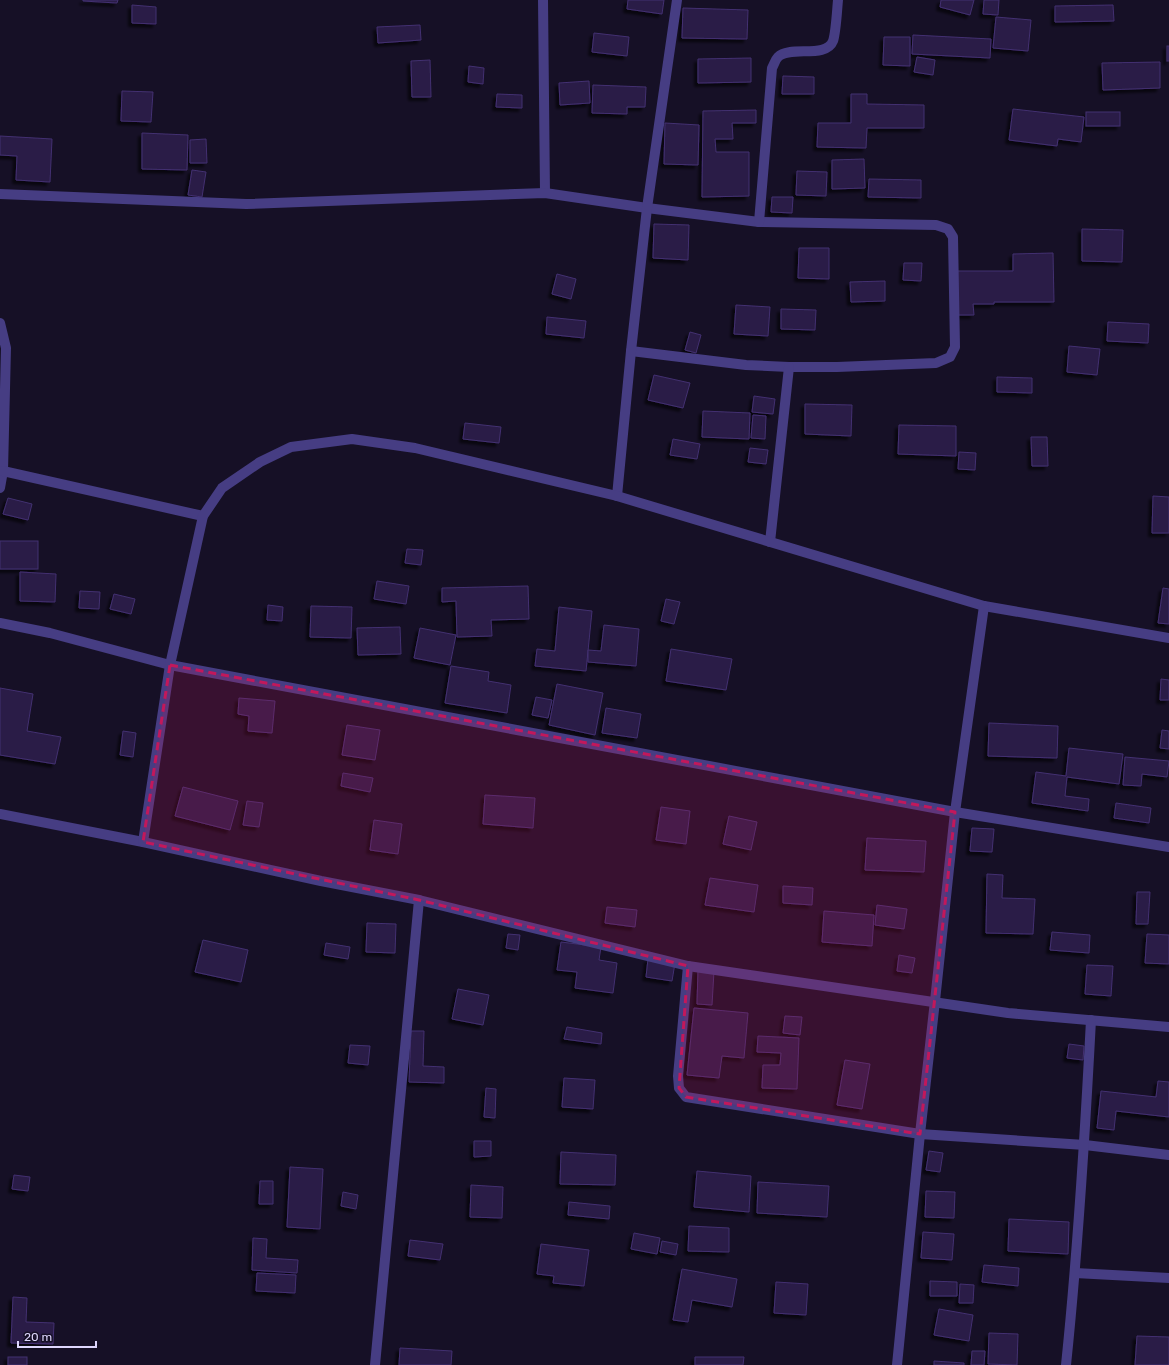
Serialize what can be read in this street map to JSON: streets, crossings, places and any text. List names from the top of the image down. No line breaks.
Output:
{"scale_bar":"20 m"}
